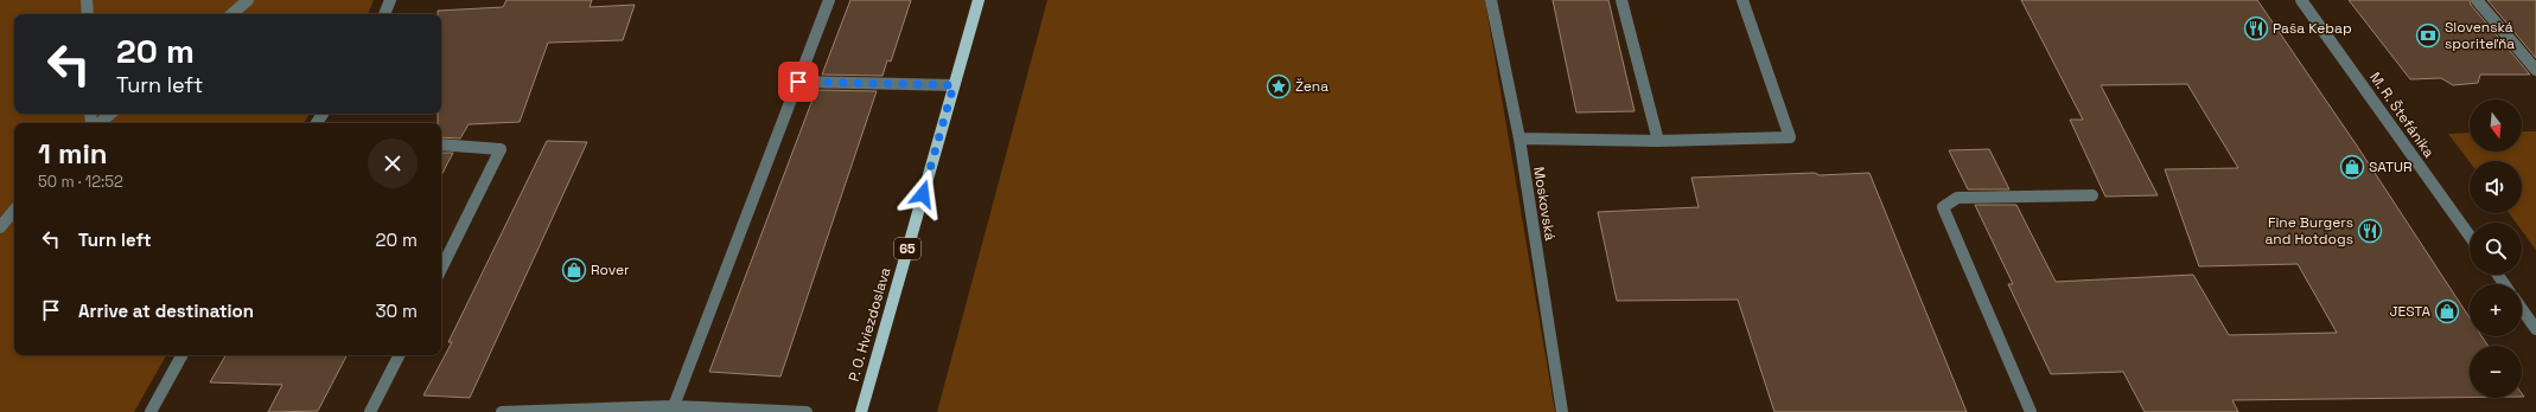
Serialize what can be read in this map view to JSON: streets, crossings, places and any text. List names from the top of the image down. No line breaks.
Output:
{"streets":{"main road":["65","P. O. Hviezdoslava"],"street":["M. R. Štefánika","Moskovská"]},"places":{"restaurant":["Paša Kebap","Fine Burgers and Hotdogs"],"bank":["Slovenská sporiteľňa"],"place":["Žena"],"shop":["SATUR","Rover","JESTA"]},"north":"bottom","page":{"turn":["20 m","Turn left"],"map_buttons":["+","−"],"heading":["1 min","50 m · 12:52"],"list":[{"name":"Turn left","value":"20 m"},{"name":"Arrive at destination","value":"30 m"}]}}
